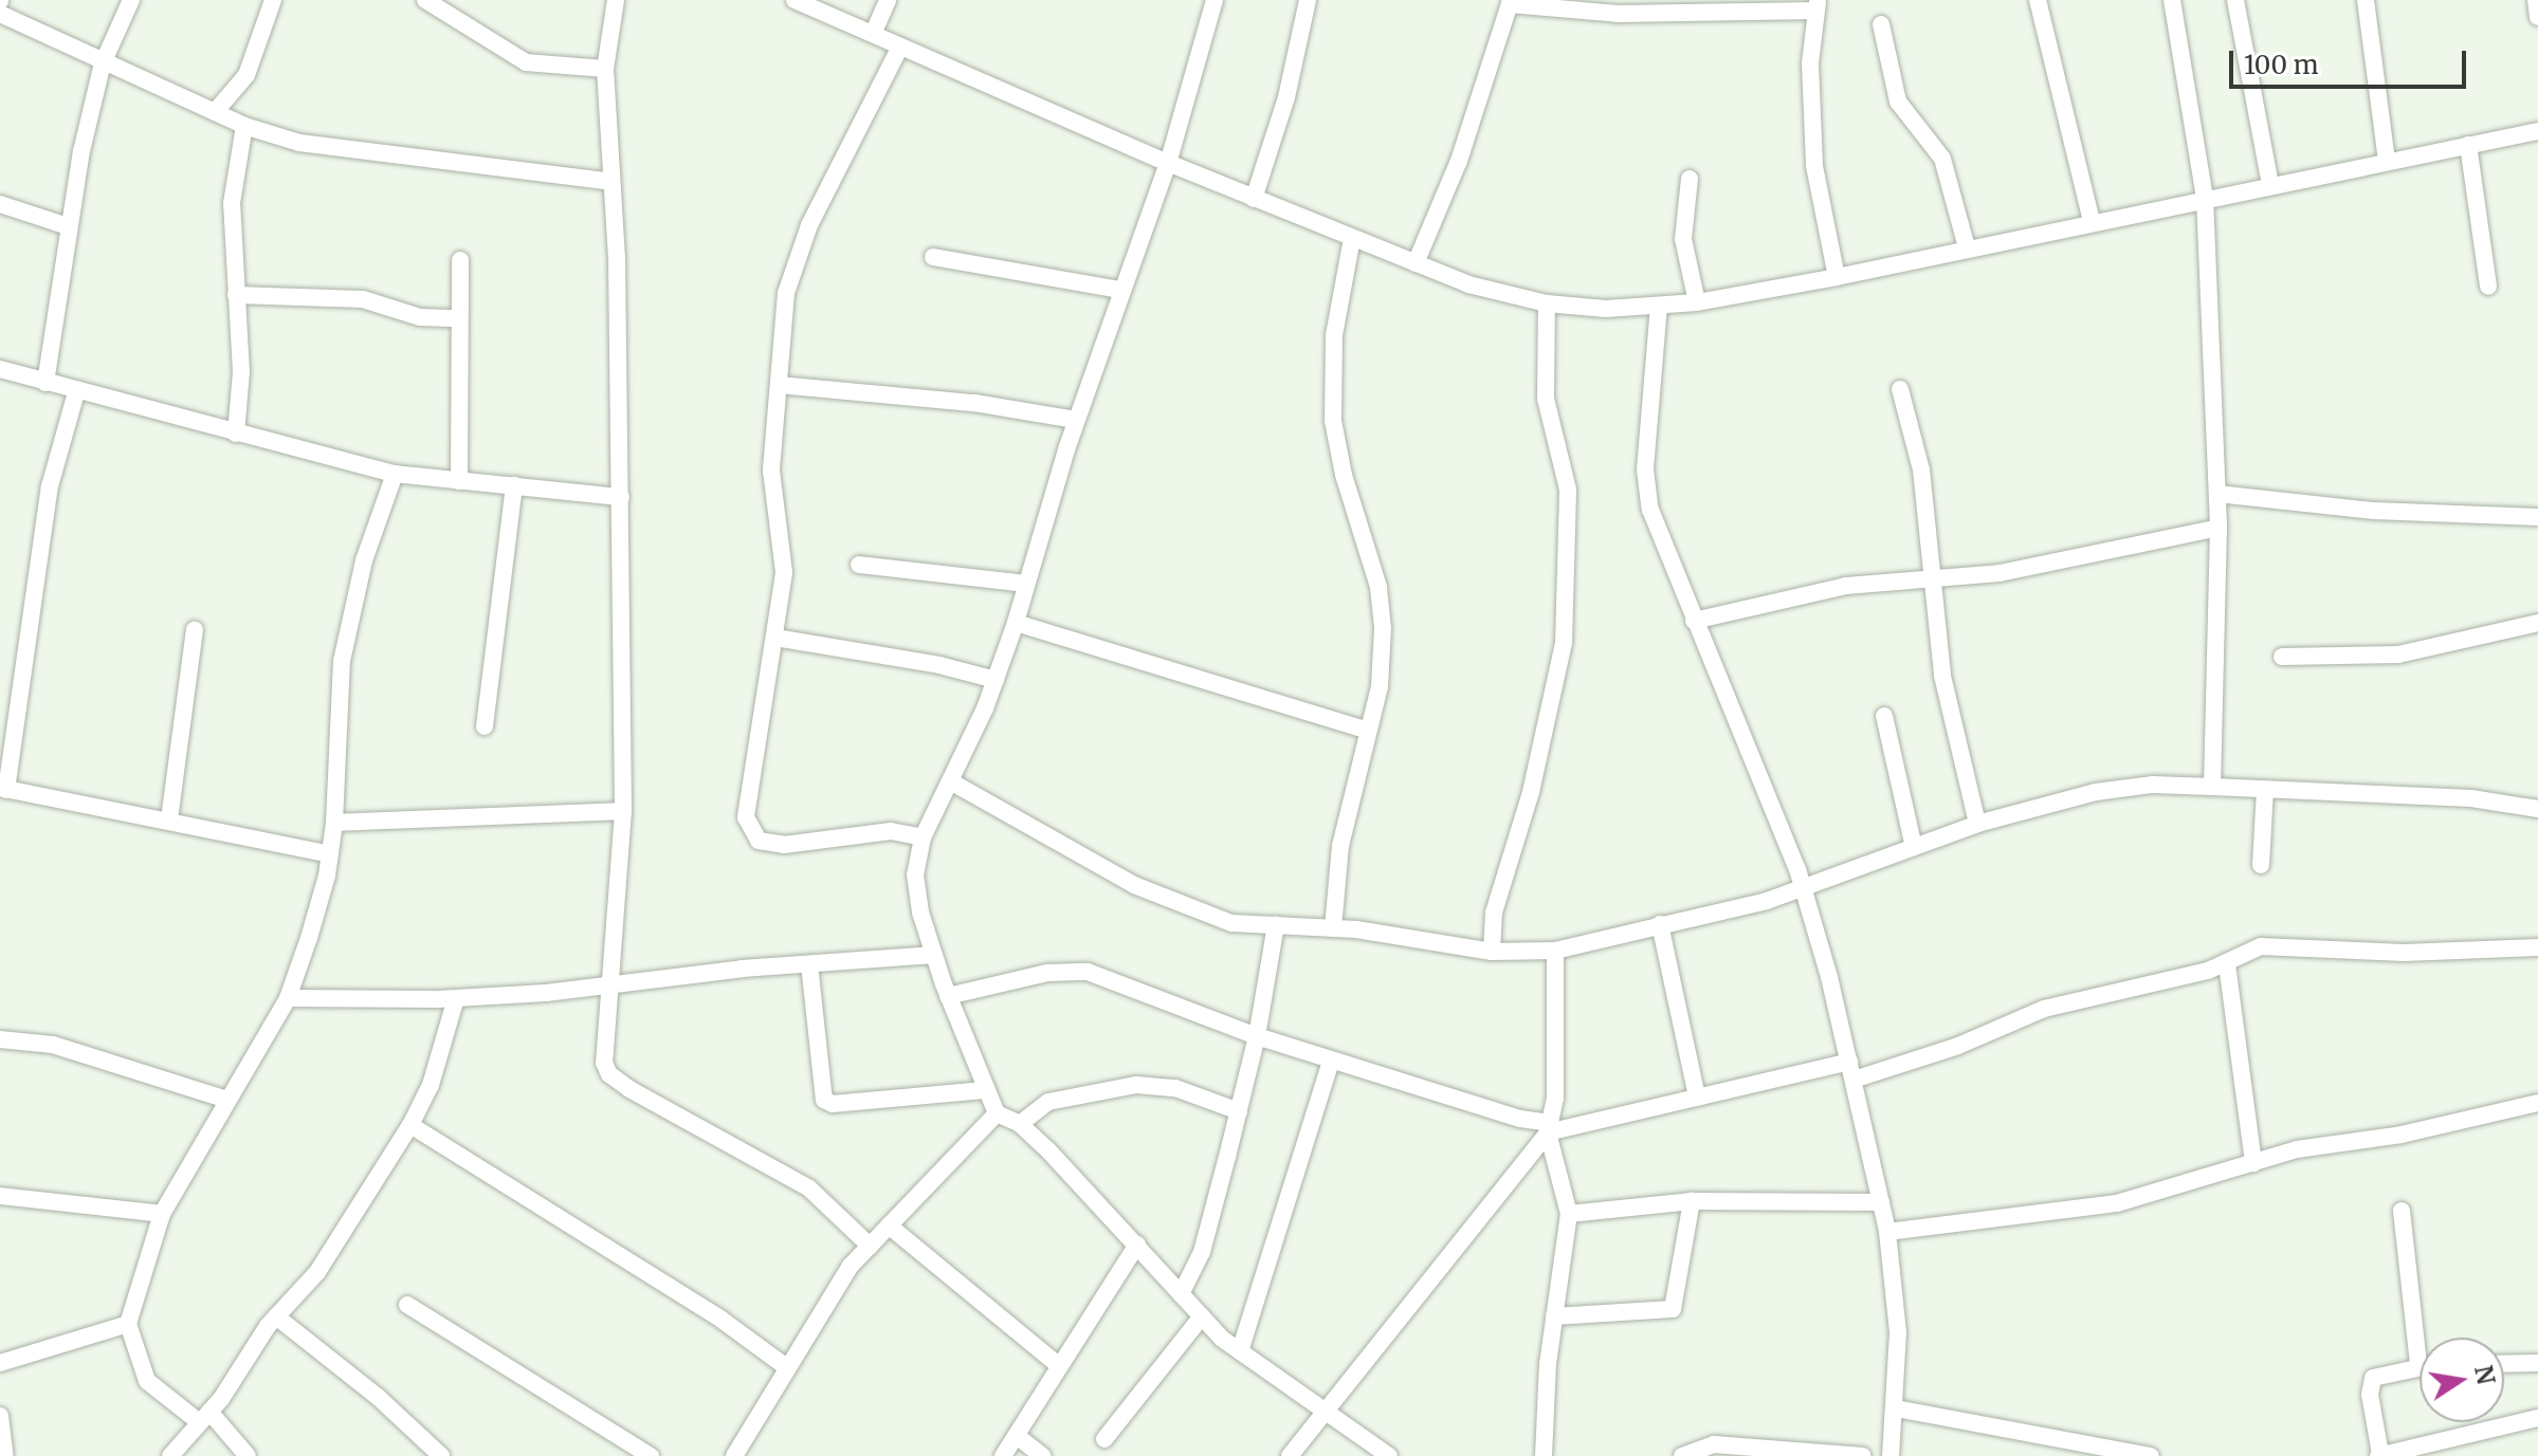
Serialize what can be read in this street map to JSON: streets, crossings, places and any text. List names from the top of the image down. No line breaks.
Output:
{"scale_bar":"100 m","north":"right"}
